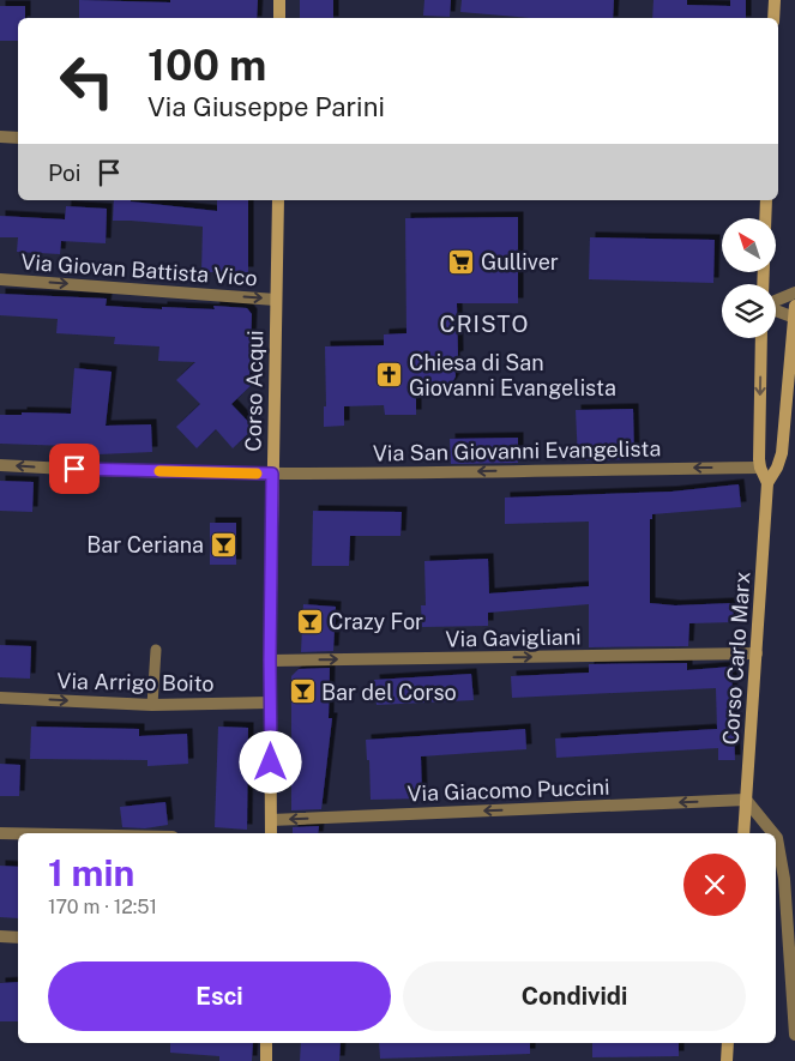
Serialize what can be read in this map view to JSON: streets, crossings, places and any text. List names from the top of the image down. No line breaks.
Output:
{"streets":{"main road":["Corso Acqui","Corso Carlo Marx"],"street":["Via Giovan Battista Vico","Via San Giovanni Evangelista","Via Gavigliani","Via Arrigo Boito","Via Giacomo Puccini"]},"crossings":[["Via Giovan Battista Vico","Corso Acqui"],["Corso Acqui","Via San Giovanni Evangelista"],["Corso Acqui","Via Gavigliani"],["Corso Acqui","Via Arrigo Boito"],["Corso Acqui","Via Giacomo Puccini"],["Via San Giovanni Evangelista","Corso Carlo Marx"],["Via Gavigliani","Corso Carlo Marx"],["Corso Carlo Marx","Via Giacomo Puccini"]],"one_way":["Via Giovan Battista Vico","Via San Giovanni Evangelista","Via Gavigliani","Via Arrigo Boito","Via Giacomo Puccini"],"districts":["CRISTO"],"places":{"supermarket":["Gulliver"],"church":["Chiesa di San Giovanni Evangelista"],"bar":["Bar Ceriana","Crazy For","Bar del Corso"]},"north":"top left","page":{"turn":["100 m","Via Giuseppe Parini"],"then":"Poi","heading":["1 min","170 m · 12:51"],"buttons":["Esci","Condividi"]}}
